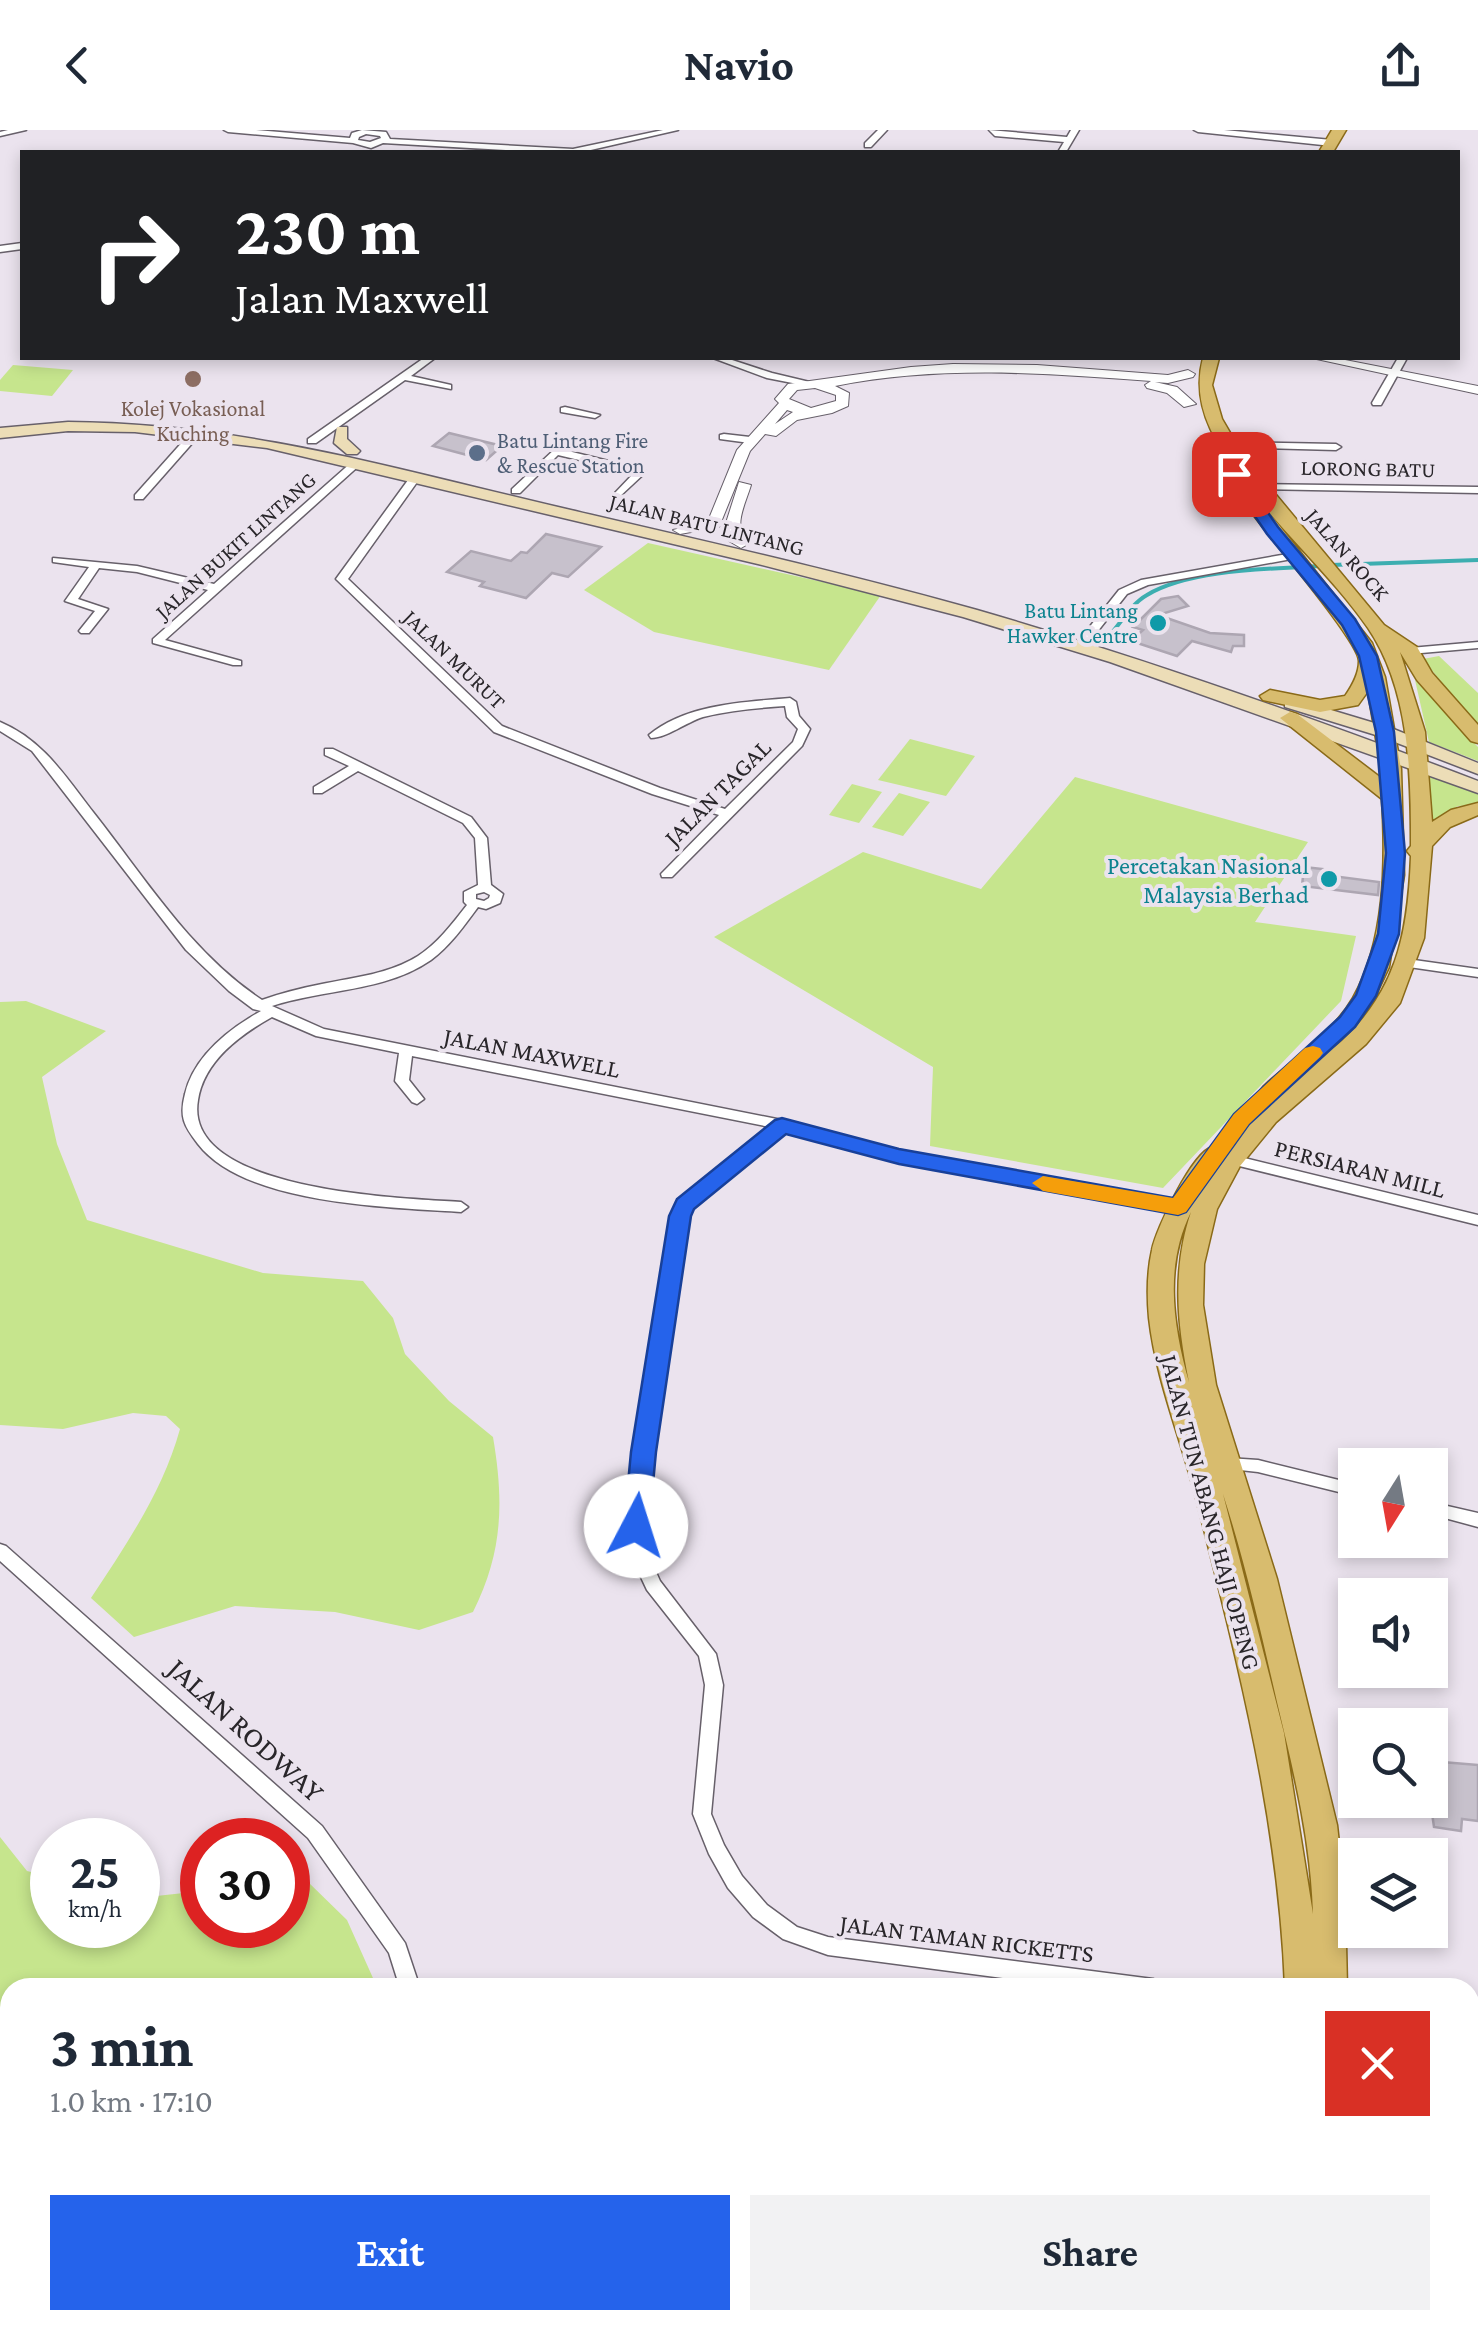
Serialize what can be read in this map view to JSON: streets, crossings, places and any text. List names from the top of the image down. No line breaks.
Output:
{"streets":{"main road":["JALAN BATU LINTANG","JALAN ROCK","JALAN TUN ABANG HAJI OPENG"],"street":["LORONG BATU","JALAN BUKIT LINTANG","JALAN MURUT","JALAN TAGAL","JALAN MAXWELL","PERSIARAN MILL","JALAN RODWAY","JALAN TAMAN RICKETTS"]},"crossings":[["LORONG BATU","JALAN ROCK"],["JALAN BATU LINTANG","JALAN BUKIT LINTANG"],["JALAN BATU LINTANG","JALAN ROCK"],["JALAN BATU LINTANG","JALAN MURUT"],["JALAN BATU LINTANG","JALAN TUN ABANG HAJI OPENG"],["JALAN ROCK","JALAN TUN ABANG HAJI OPENG"],["JALAN MURUT","JALAN TAGAL"],["JALAN MAXWELL","JALAN TUN ABANG HAJI OPENG"],["JALAN MAXWELL","JALAN TAMAN RICKETTS"],["PERSIARAN MILL","JALAN TUN ABANG HAJI OPENG"]],"places":["Kolej Vokasional Kuching","Batu Lintang Fire & Rescue Station","Batu Lintang Hawker Centre","Percetakan Nasional Malaysia Berhad"],"north":"bottom","page":{"header":"Navio","turn":["230 m","Jalan Maxwell"],"speed":"25 km/h","limit":"30","heading":["3 min","1.0 km · 17:10"],"buttons":["Exit","Share"]}}
